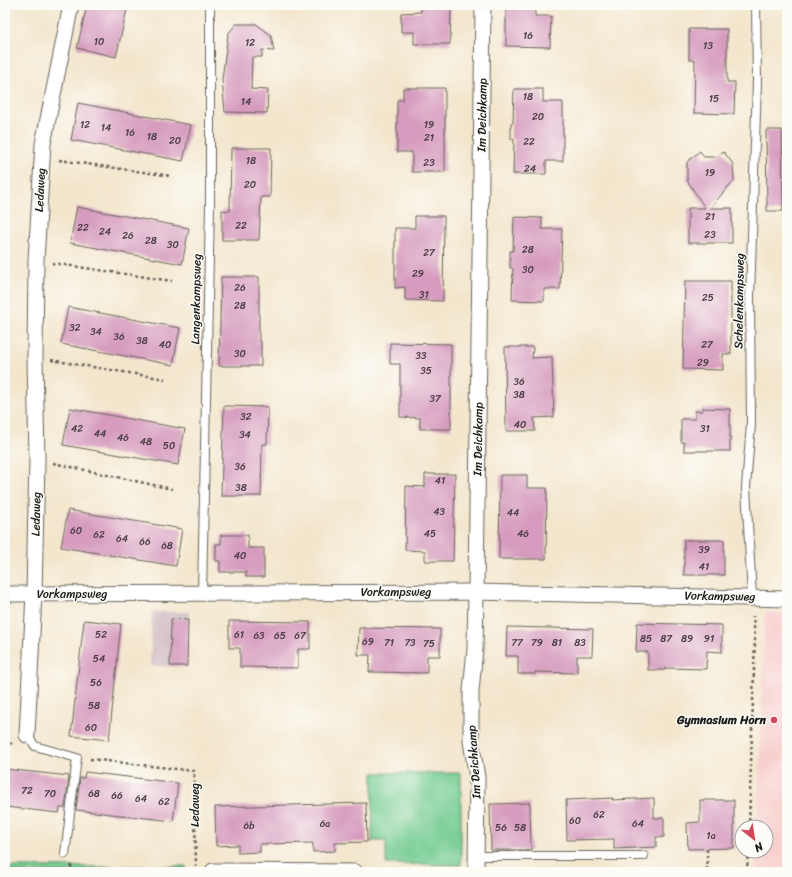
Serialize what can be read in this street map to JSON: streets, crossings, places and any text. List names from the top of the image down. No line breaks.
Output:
{"streets":{"street":["Im Deichkamp","Ledaweg","Vorkampsweg"],"lane":["Langenkampsweg","Schelenkampsweg"]},"crossings":[["Im Deichkamp","Vorkampsweg"],["Ledaweg","Vorkampsweg"],["Langenkampsweg","Vorkampsweg"],["Schelenkampsweg","Vorkampsweg"]],"places":["Gymnasium Horn"],"house_numbers":["16","10","12","13","18","15","14","20","12","19","14","16","18","21","20","22","18","23","24","19","20","21","22","22","24","23","26","28","30","28","27","30","29","26","31","25","28","32","34","36","38","40","27","30","33","29","35","36","38","37","32","40","42","31","44","34","46","48","50","36","41","38","43","44","60","45","46","62","64","66","68","39","40","41","52","61","63","65","67","85","87","89","91","69","71","73","77","79","81","83","75","54","56","58","60","72","70","68","66","64","62","62","60","6a","64","6b","56","58","1a"],"north":"bottom right"}
